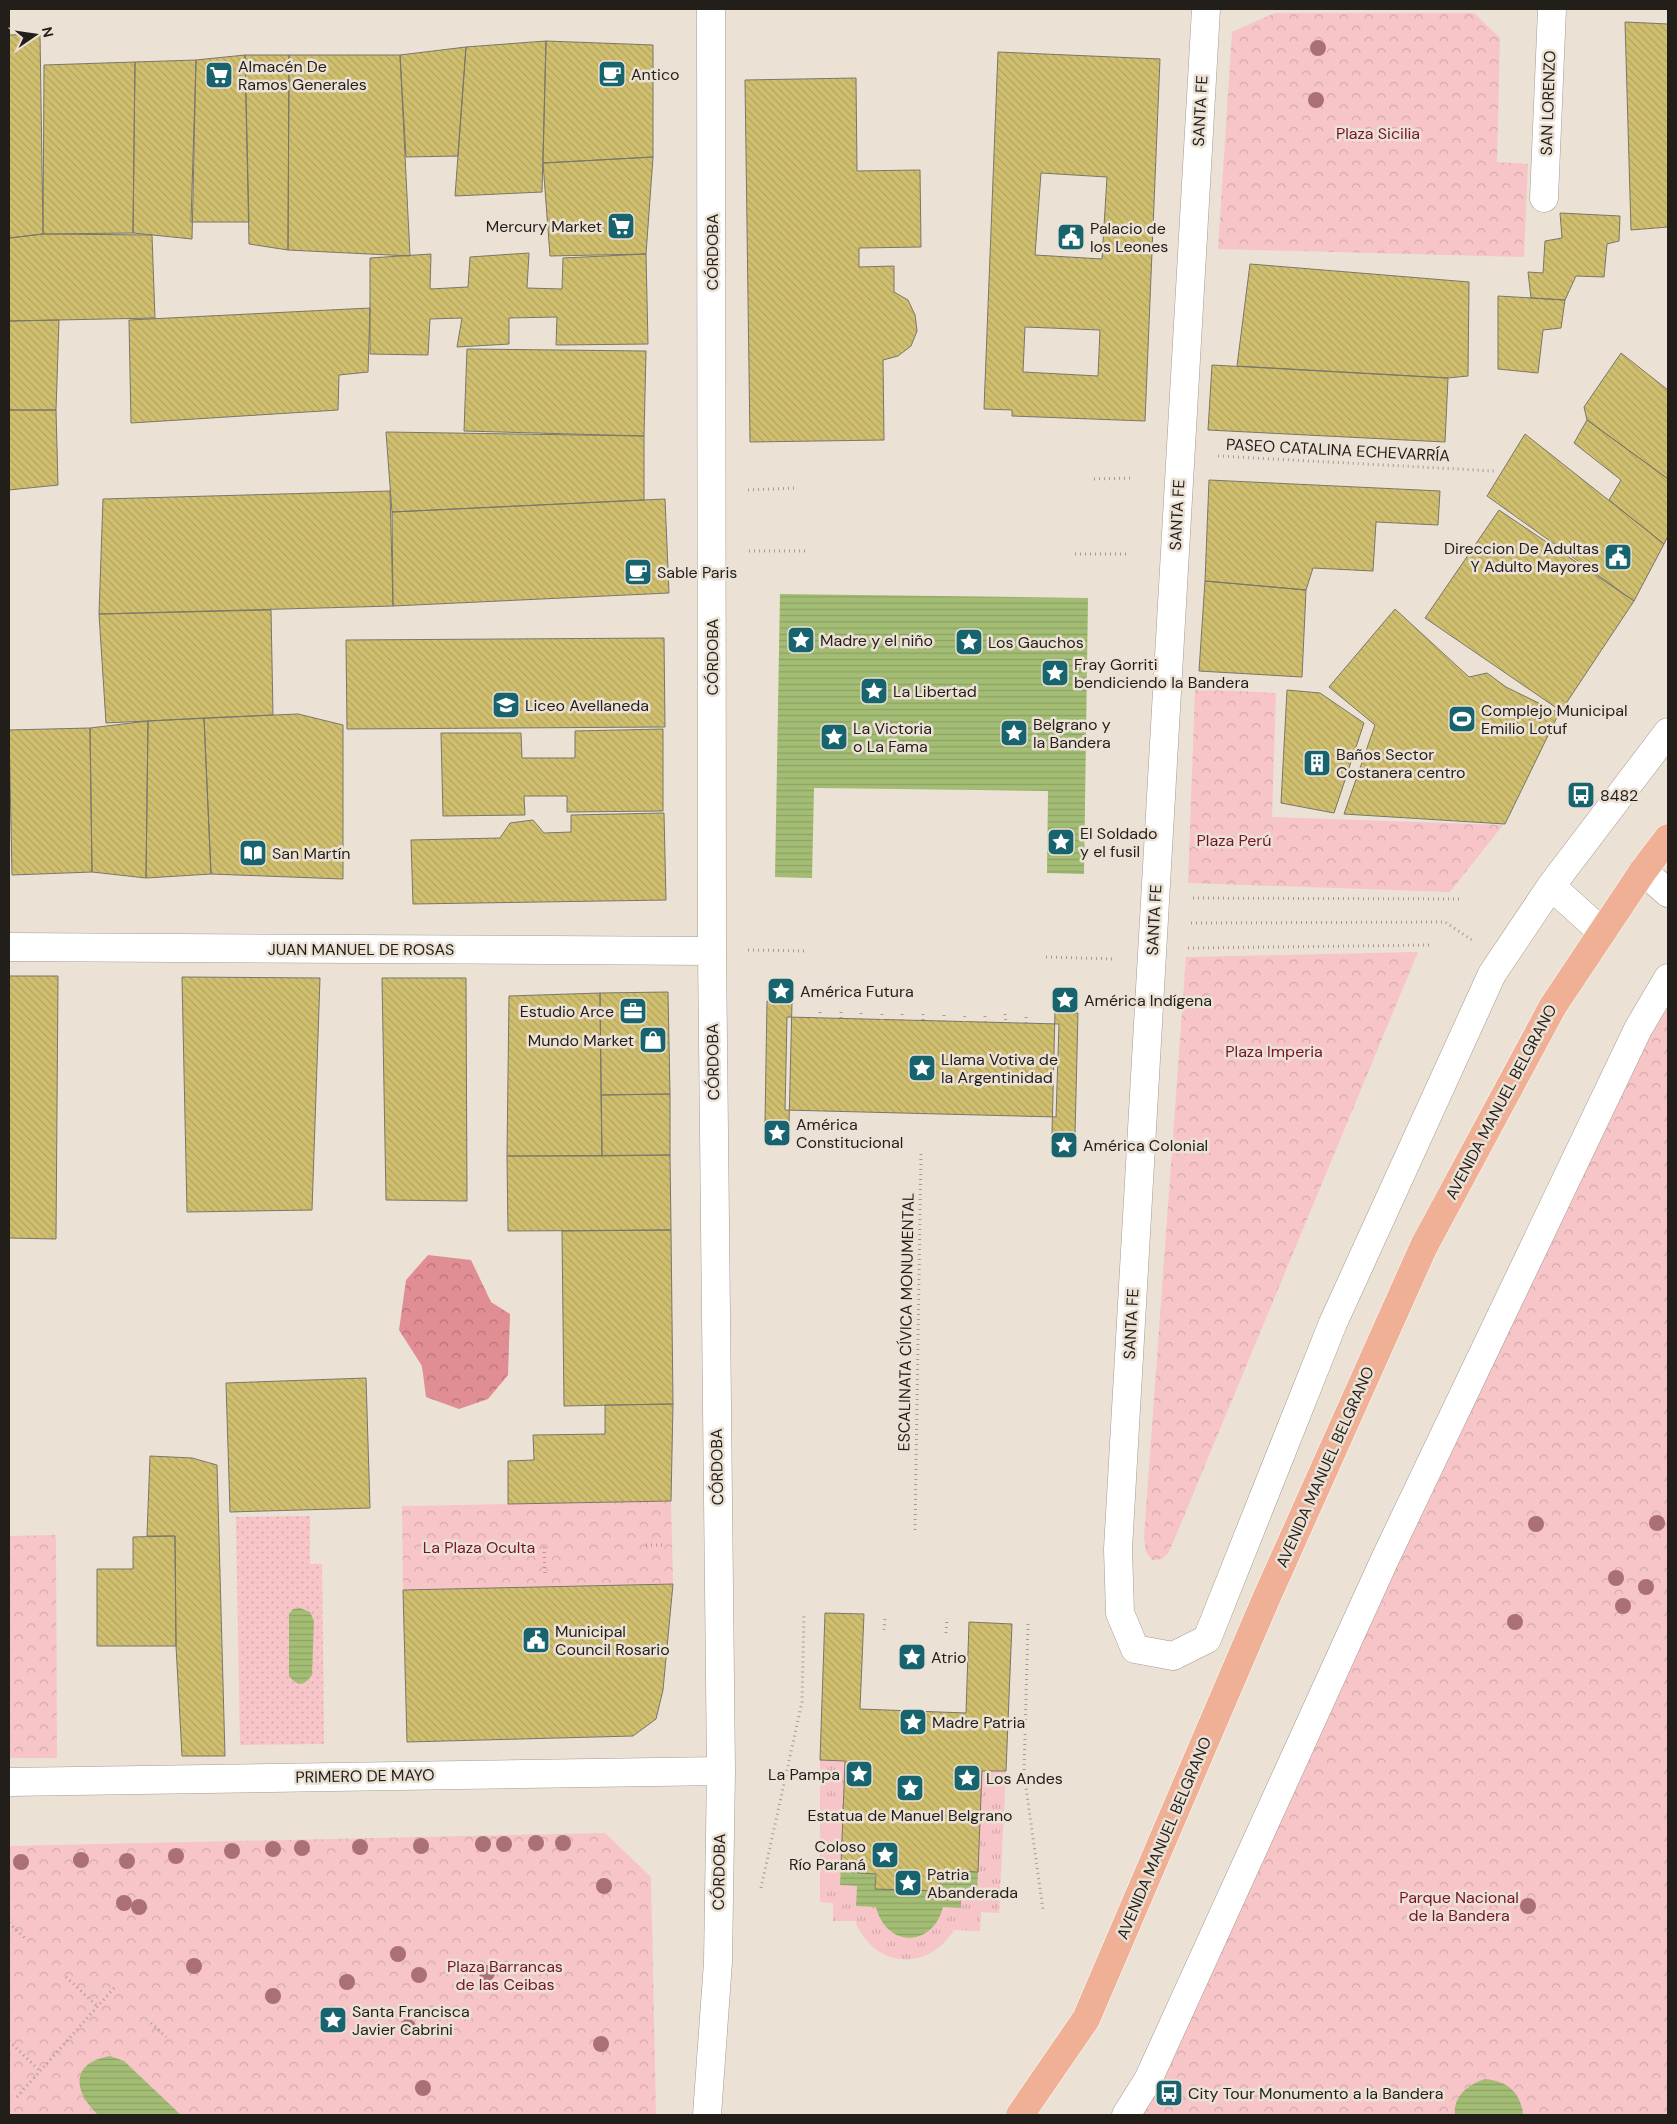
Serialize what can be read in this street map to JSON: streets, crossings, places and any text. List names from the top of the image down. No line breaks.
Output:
{"streets":{"main road":["AVENIDA MANUEL BELGRANO"],"street":["SAN LORENZO","SANTA FE","CÓRDOBA","JUAN MANUEL DE ROSAS","PRIMERO DE MAYO"],"path":["PASEO CATALINA ECHEVARRÍA","ESCALINATA CÍVICA MONUMENTAL"]},"crossings":[["SANTA FE","PASEO CATALINA ECHEVARRÍA"],["CÓRDOBA","JUAN MANUEL DE ROSAS"],["CÓRDOBA","PRIMERO DE MAYO"]],"parks":["Plaza Sicilia","Plaza Perú","Plaza Imperia","La Plaza Oculta","Parque Nacional de la Bandera","Plaza Barrancas de las Ceibas"],"places":{"cafe":["Antico","Sable Paris"],"supermarket":["Almacén De Ramos Generales","Mercury Market"],"public building":["Palacio de los Leones","Direccion De Adultas Y Adulto Mayores","Municipal Council Rosario"],"place":["Madre y el niño","Los Gauchos","Fray Gorriti bendiciendo la Bandera","La Libertad","Belgrano y la Bandera","La Victoria o La Fama","El Soldado y el fusil","América Futura","América Indígena","Llama Votiva de la Argentinidad","América Constitucional","América Colonial","Atrio","Madre Patria","La Pampa","Los Andes","Estatua de Manuel Belgrano","Coloso Río Paraná","Patria Abanderada","Santa Francisca Javier Cabrini"],"school or university":["Liceo Avellaneda"],"sports":["Complejo Municipal Emilio Lotuf"],"building":["Baños Sector Costanera centro"],"bus stop":["8482","City Tour Monumento a la Bandera"],"library":["San Martín"],"office":["Estudio Arce"],"shop":["Mundo Market"]},"north":"right"}
